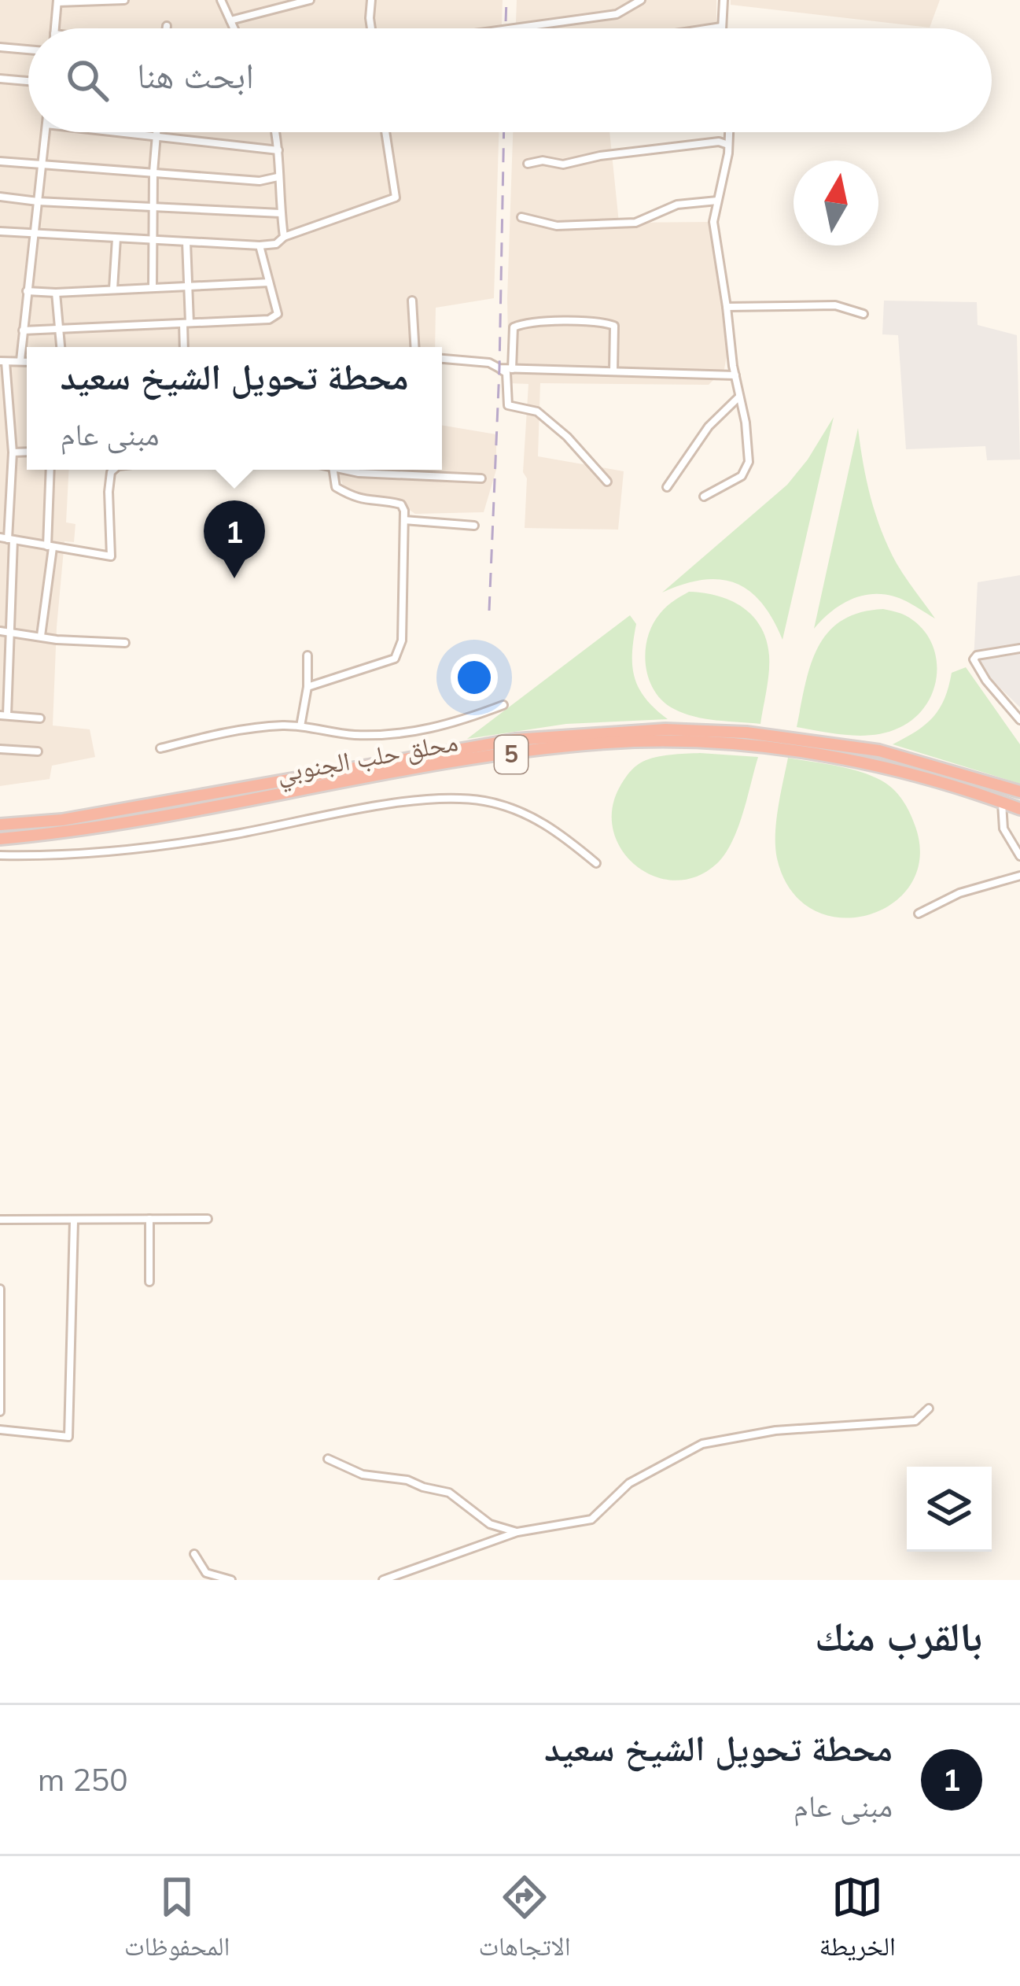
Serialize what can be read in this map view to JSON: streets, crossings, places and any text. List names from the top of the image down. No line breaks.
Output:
{"streets":{"highway":["5","محلق حلب الجنوبي"]},"north":"top","page":{"search":"ابحث هنا","popup":["محطة تحويل الشيخ سعيد","مبنى عام"],"pins":"1","heading":"بالقرب منك","list":[{"mark":"1","name":"محطة تحويل الشيخ سعيد","note":"مبنى عام","value":"250 m"}],"nav":["الخريطة","الاتجاهات","المحفوظات"]}}
